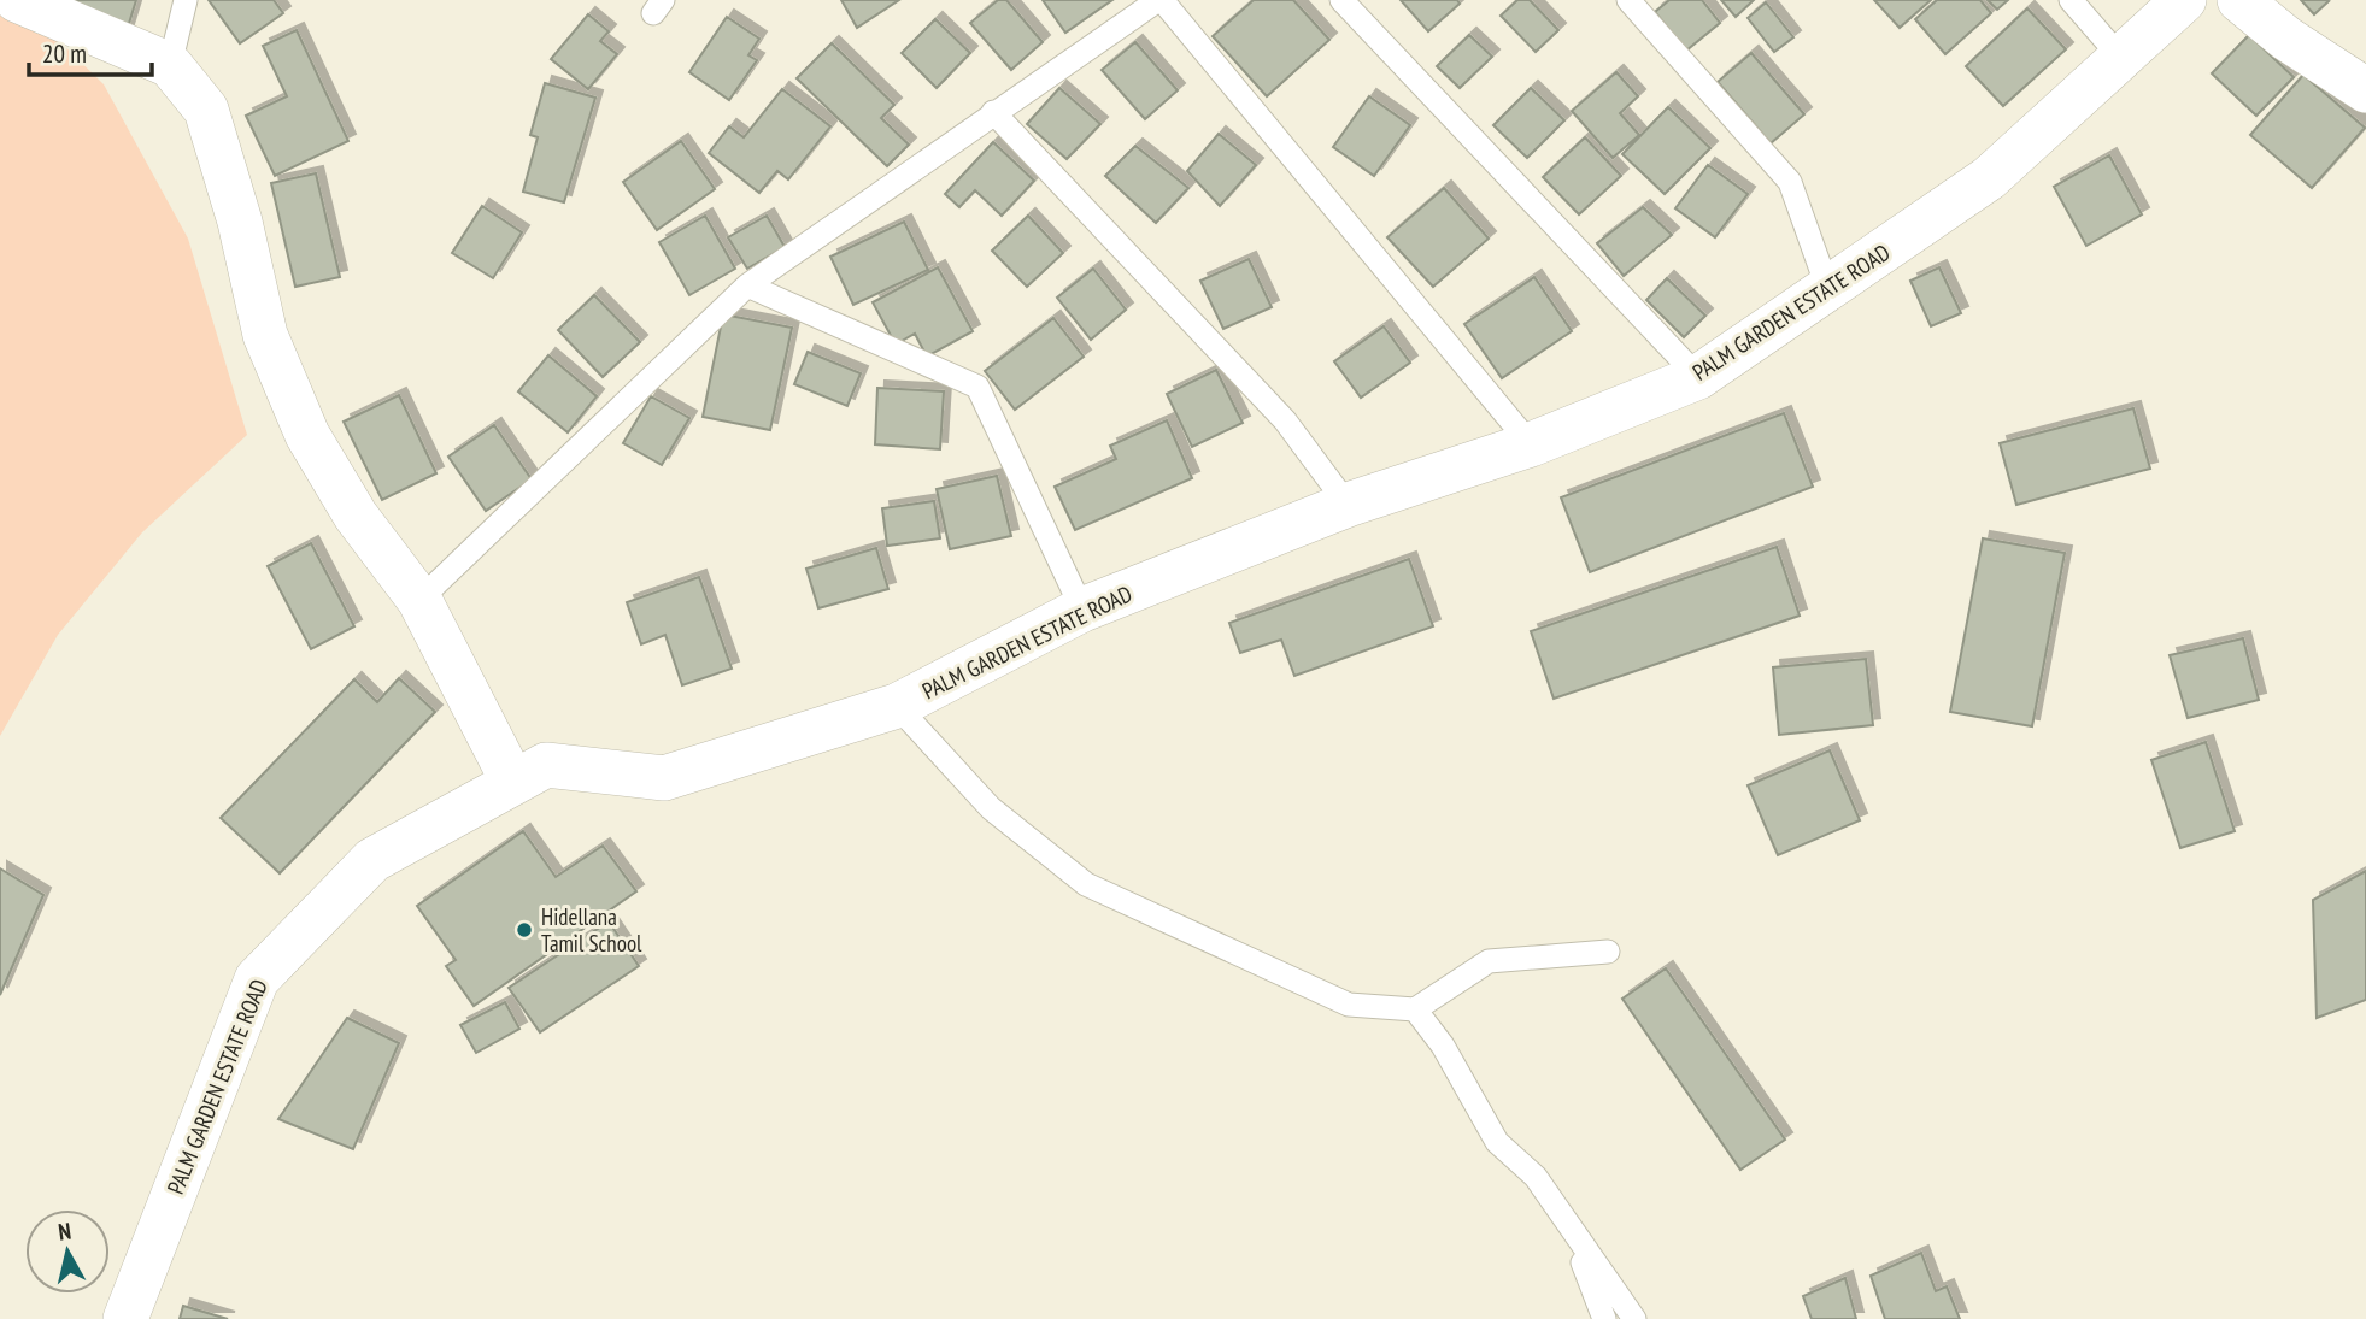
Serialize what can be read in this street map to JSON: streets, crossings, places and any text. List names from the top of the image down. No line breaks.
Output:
{"streets":{"street":["PALM GARDEN ESTATE ROAD"]},"places":["Hidellana Tamil School"],"scale_bar":"20 m","north":"top"}
